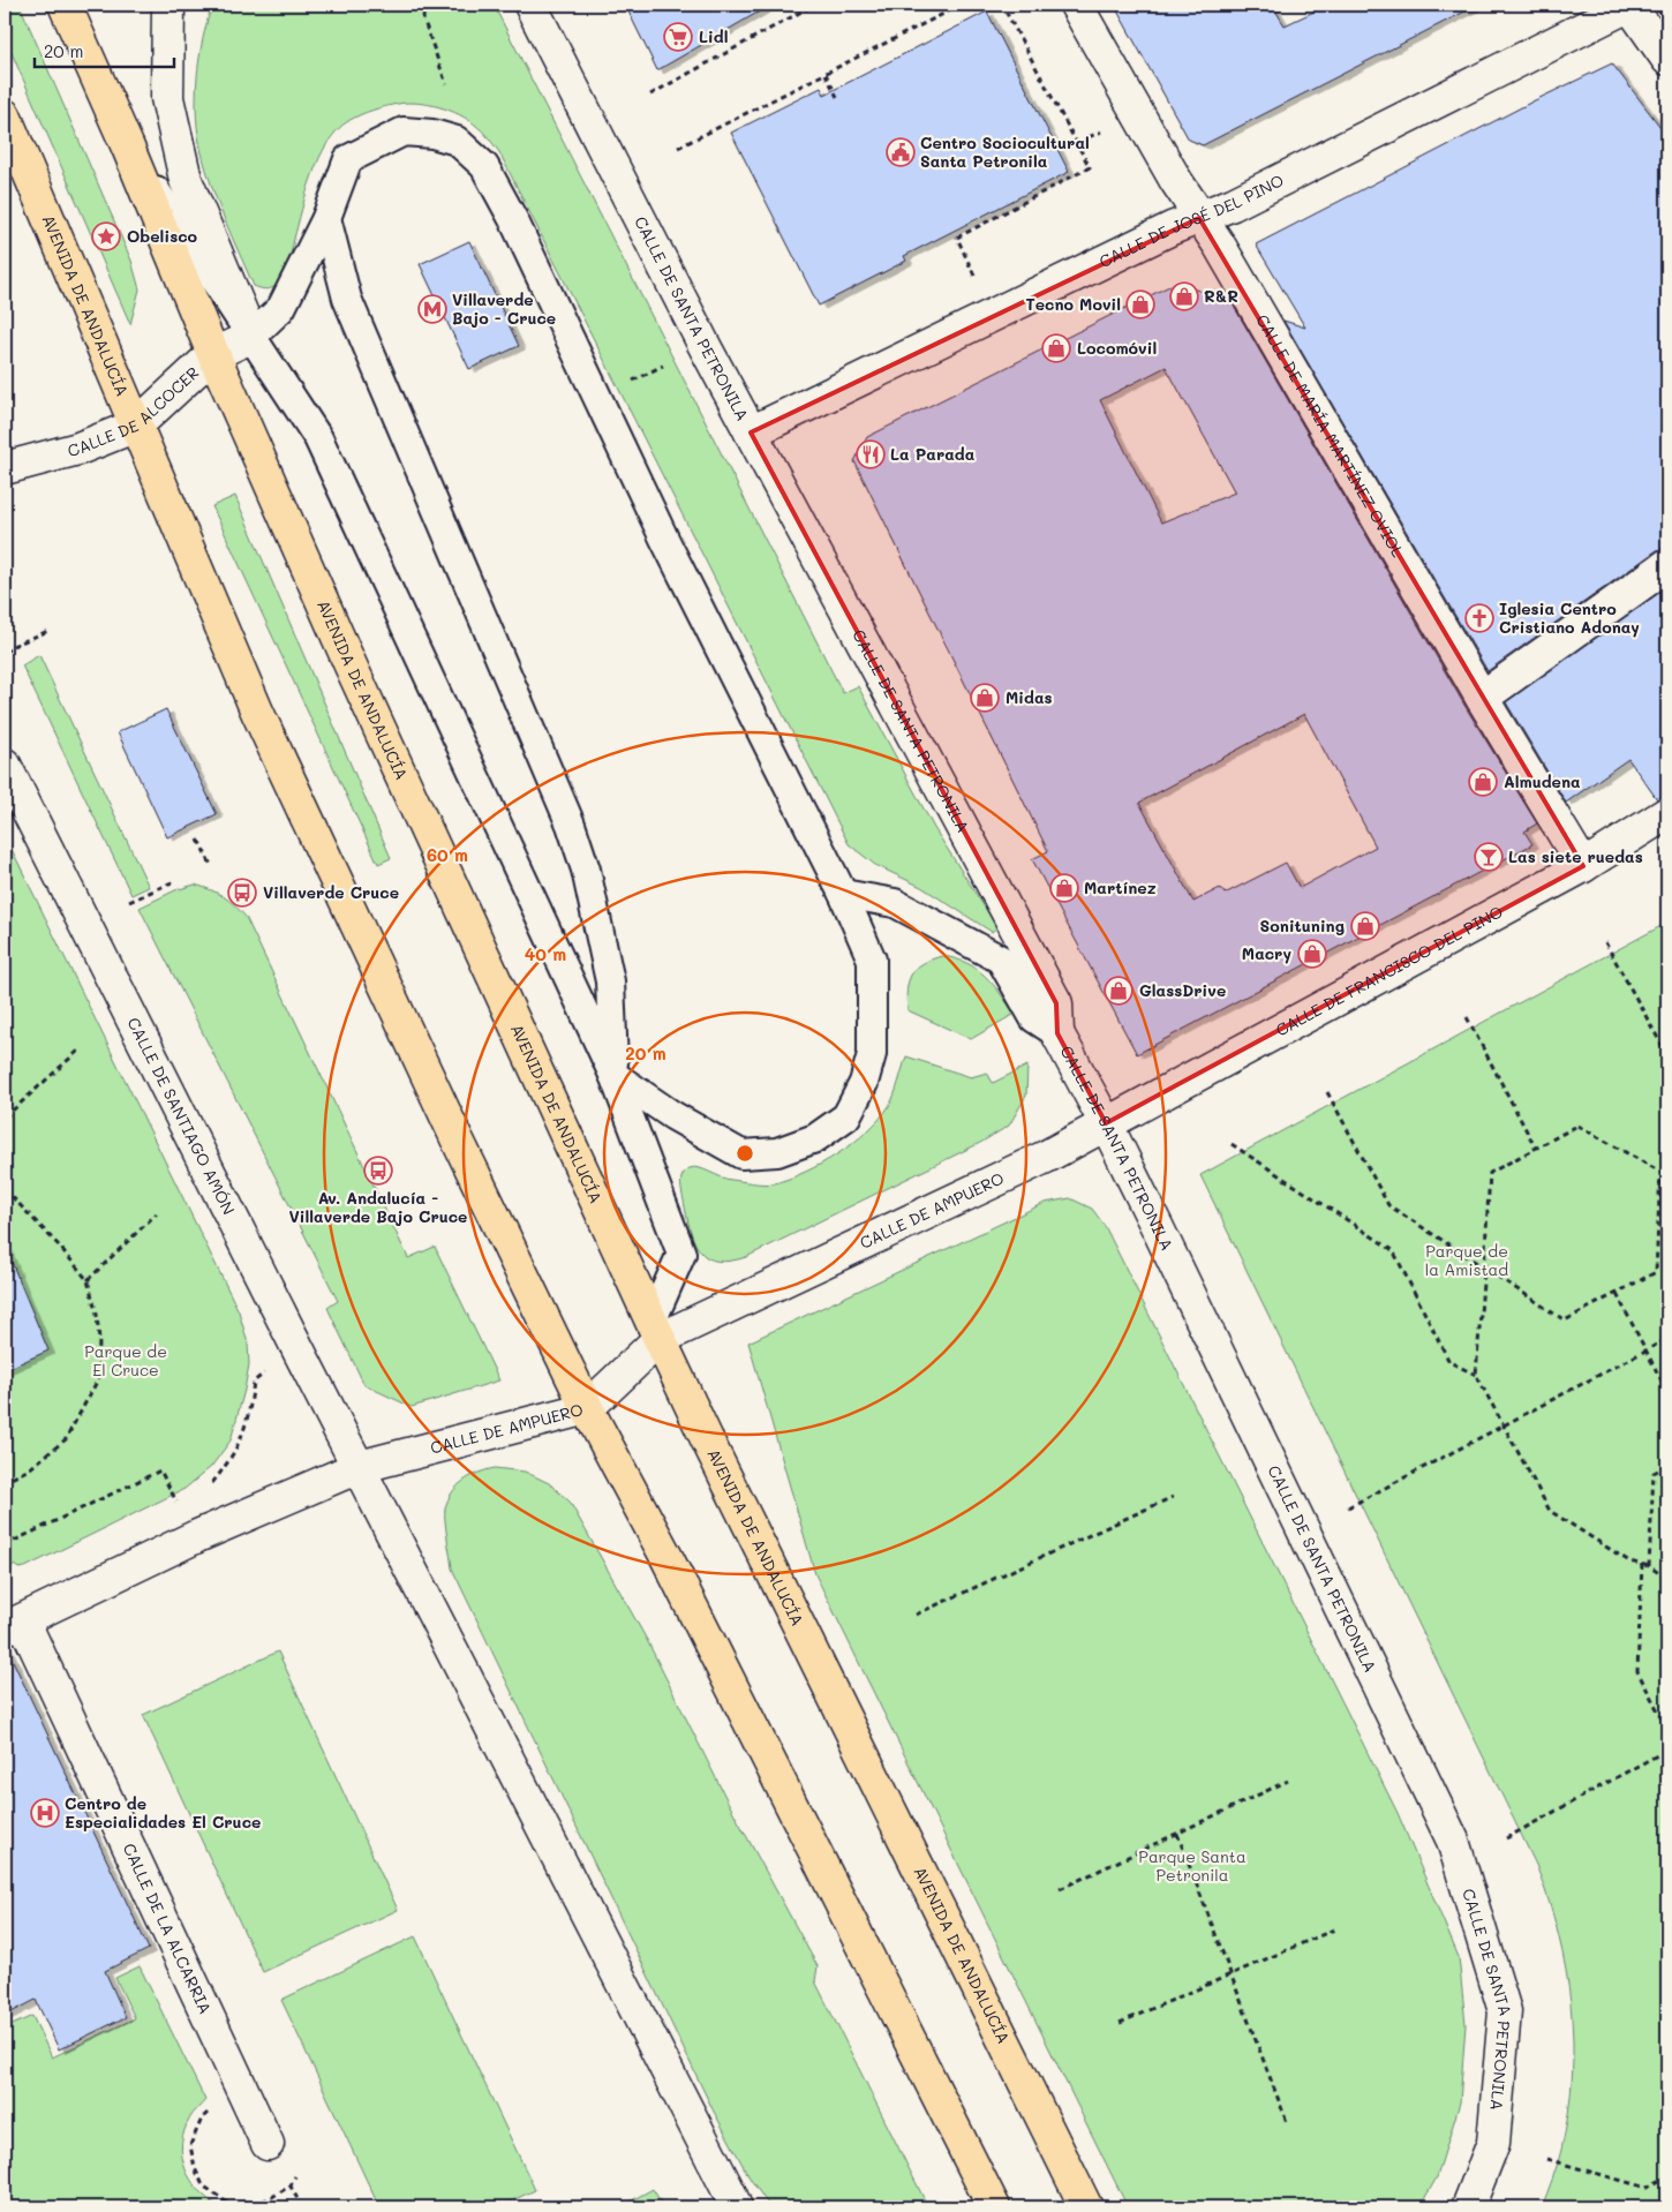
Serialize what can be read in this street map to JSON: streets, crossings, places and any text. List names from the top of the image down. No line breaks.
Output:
{"streets":{"main road":["AVENIDA DE ANDALUCÍA"],"street":["CALLE DE JOSÉ DEL PINO","CALLE DE SANTA PETRONILA","CALLE DE ALCOCER","CALLE DE MARÍA MARTÍNEZ OVIOL","CALLE DE FRANCISCO DEL PINO","CALLE DE SANTIAGO AMÓN","CALLE DE AMPUERO","CALLE DE LA ALCARRIA"]},"crossings":[["CALLE DE JOSÉ DEL PINO","CALLE DE SANTA PETRONILA"],["CALLE DE JOSÉ DEL PINO","CALLE DE MARÍA MARTÍNEZ OVIOL"],["AVENIDA DE ANDALUCÍA","CALLE DE ALCOCER"],["AVENIDA DE ANDALUCÍA","CALLE DE AMPUERO"],["CALLE DE SANTA PETRONILA","CALLE DE FRANCISCO DEL PINO"],["CALLE DE SANTA PETRONILA","CALLE DE AMPUERO"],["CALLE DE MARÍA MARTÍNEZ OVIOL","CALLE DE FRANCISCO DEL PINO"],["CALLE DE FRANCISCO DEL PINO","CALLE DE AMPUERO"],["CALLE DE SANTIAGO AMÓN","CALLE DE AMPUERO"],["CALLE DE AMPUERO","CALLE DE LA ALCARRIA"]],"parks":["Parque de la Amistad","Parque de El Cruce","Parque Santa Petronila"],"places":{"supermarket":["Lidl"],"public building":["Centro Sociocultural Santa Petronila"],"place":["Obelisco"],"shop":["R&R","Tecno Movil","Locomóvil","Midas","Almudena","Martínez","Sonituning","Macry","GlassDrive"],"metro station":["Villaverde Bajo - Cruce"],"restaurant":["La Parada"],"church":["Iglesia Centro Cristiano Adonay"],"bar":["Las siete ruedas"],"bus stop":["Villaverde Cruce","Av. Andalucía - Villaverde Bajo Cruce"],"hospital":["Centro de Especialidades El Cruce"]},"scale_bar":"20 m","rings":["60 m","40 m","20 m"]}
